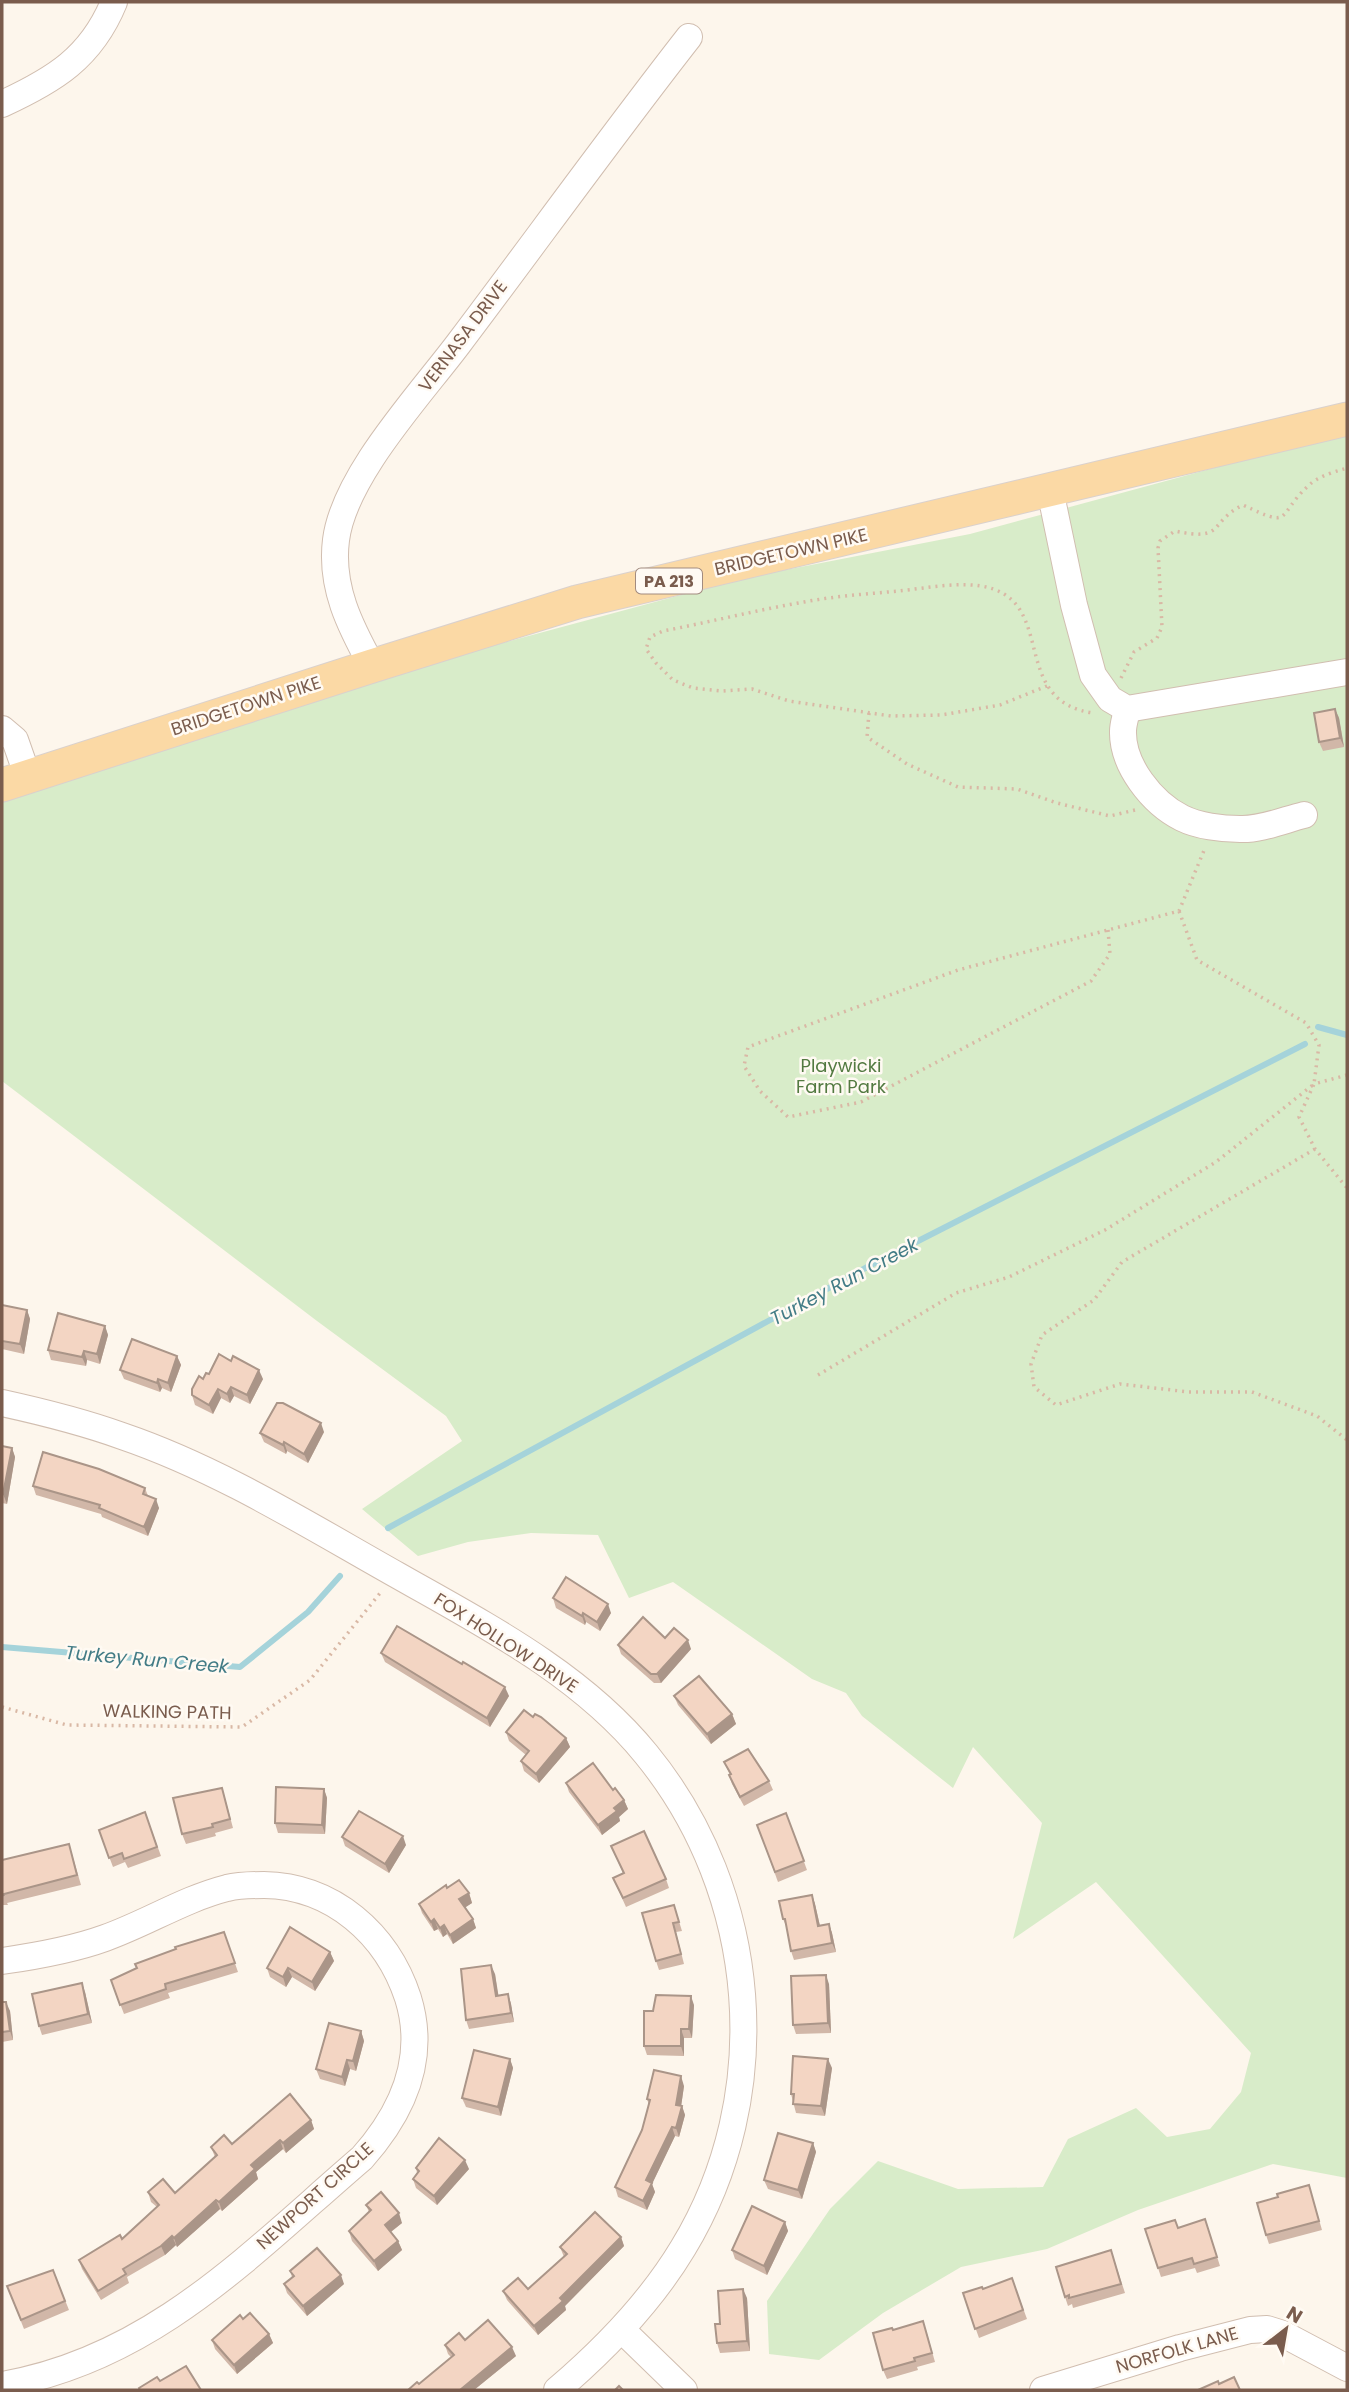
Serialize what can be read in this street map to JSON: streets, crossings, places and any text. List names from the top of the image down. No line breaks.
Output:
{"streets":{"main road":["BRIDGETOWN PIKE","PA 213"],"street":["VERNASA DRIVE","FOX HOLLOW DRIVE","NEWPORT CIRCLE","NORFOLK LANE"],"path":["WALKING PATH"]},"crossings":[["VERNASA DRIVE","BRIDGETOWN PIKE"],["FOX HOLLOW DRIVE","WALKING PATH"]],"water":["Turkey Run Creek"],"parks":["Playwicki Farm Park"],"north":"top right"}
